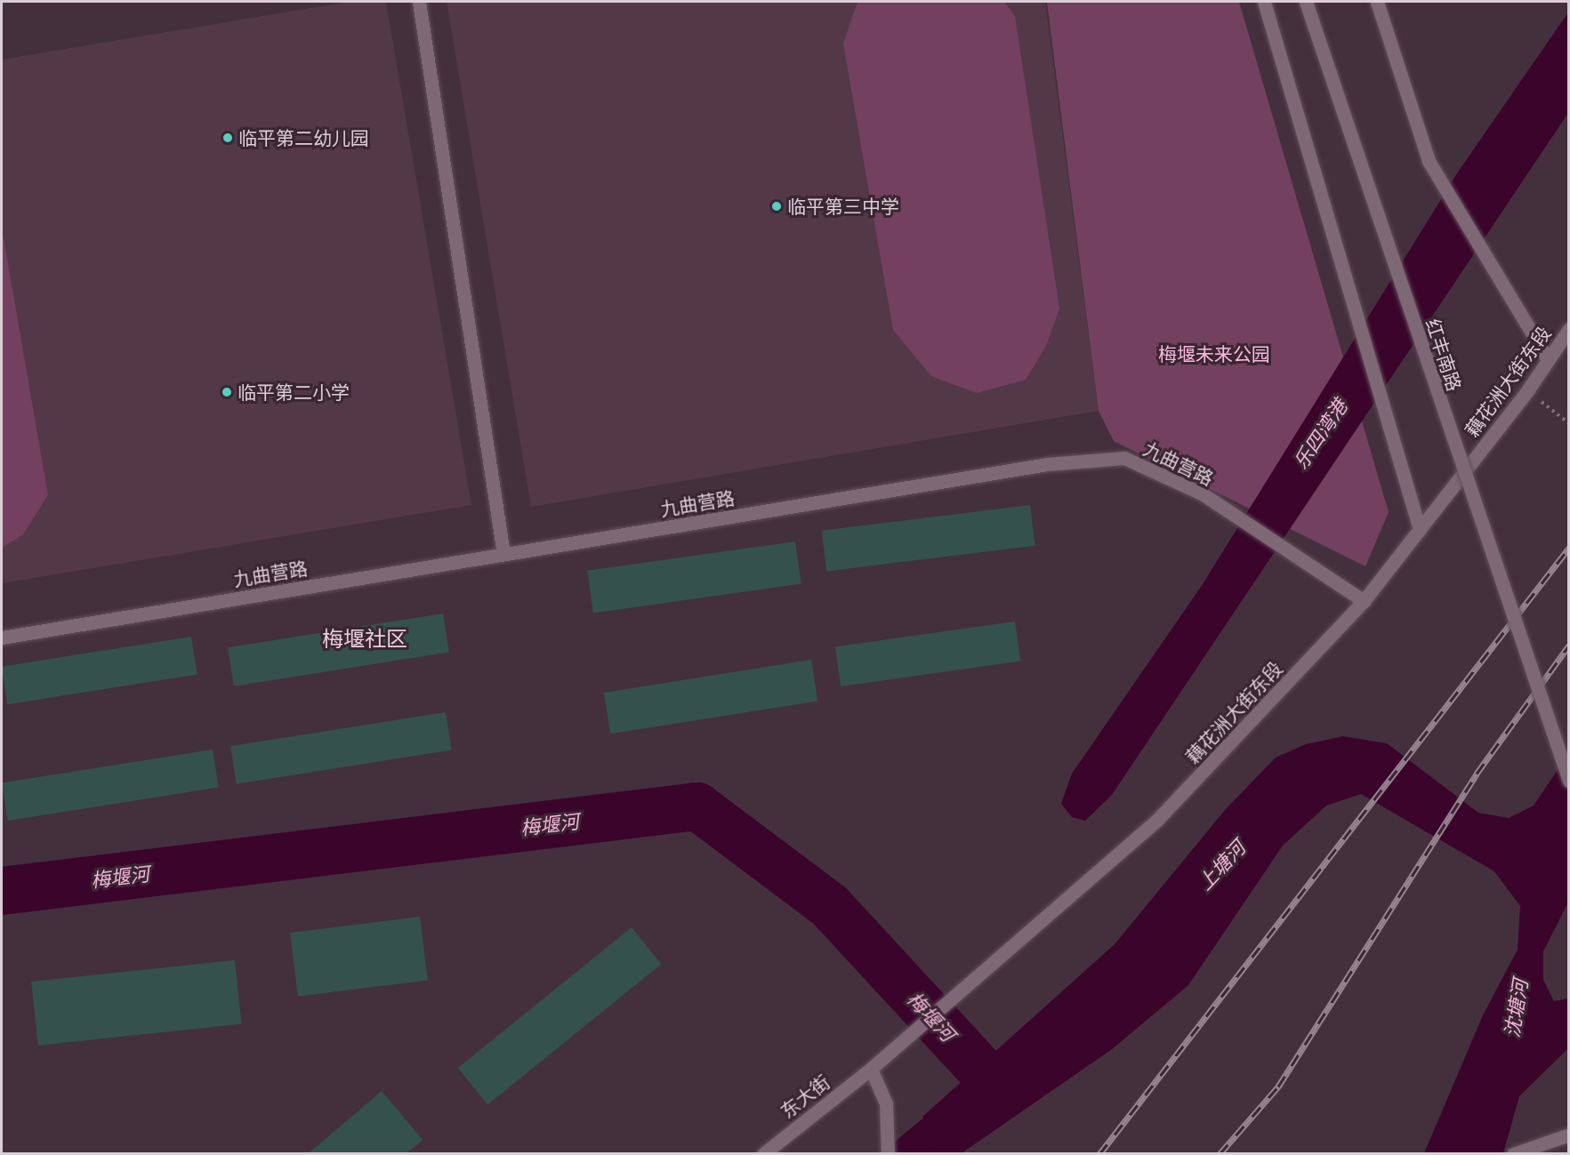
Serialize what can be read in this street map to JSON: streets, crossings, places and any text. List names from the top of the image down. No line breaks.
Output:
{"streets":{"street":["红丰南路","藕花洲大街东段","九曲营路","东大街"]},"crossings":[["藕花洲大街东段","九曲营路"],["藕花洲大街东段","东大街"]],"districts":["梅堰社区"],"water":["乐四湾港","梅堰河","上塘河","沈塘河"],"parks":["梅堰未来公园"],"places":["临平第二幼儿园","临平第三中学","临平第二小学"]}
